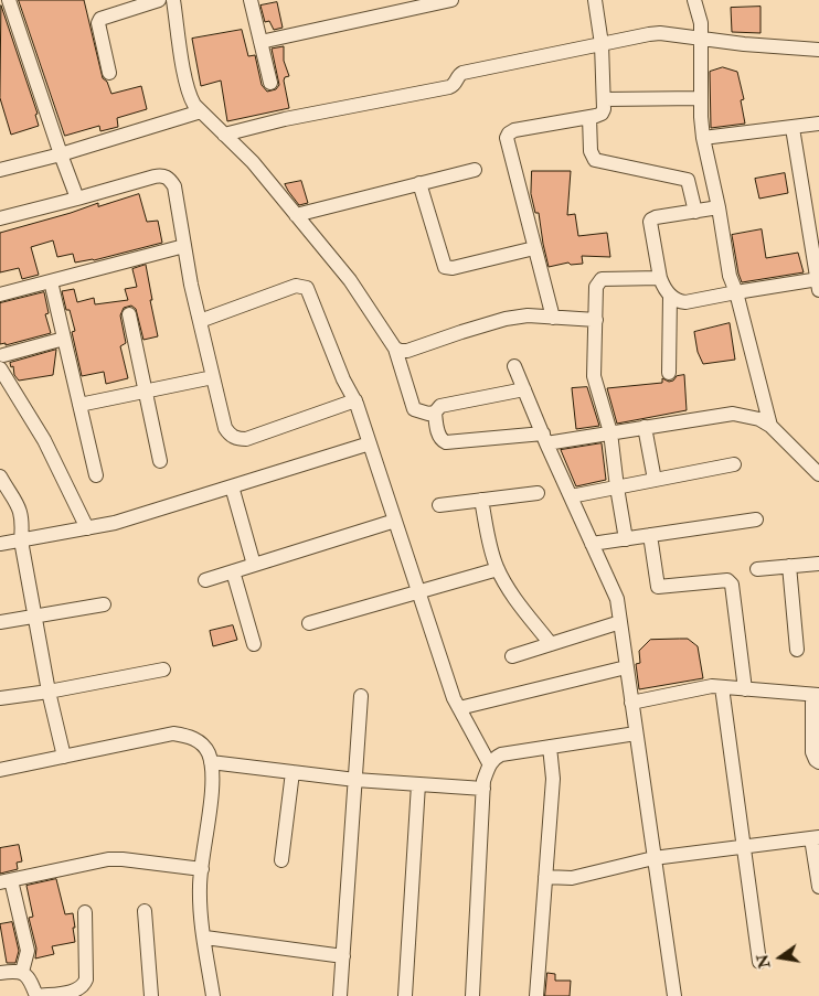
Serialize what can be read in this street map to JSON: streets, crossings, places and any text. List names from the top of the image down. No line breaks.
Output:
{"north":"left"}
